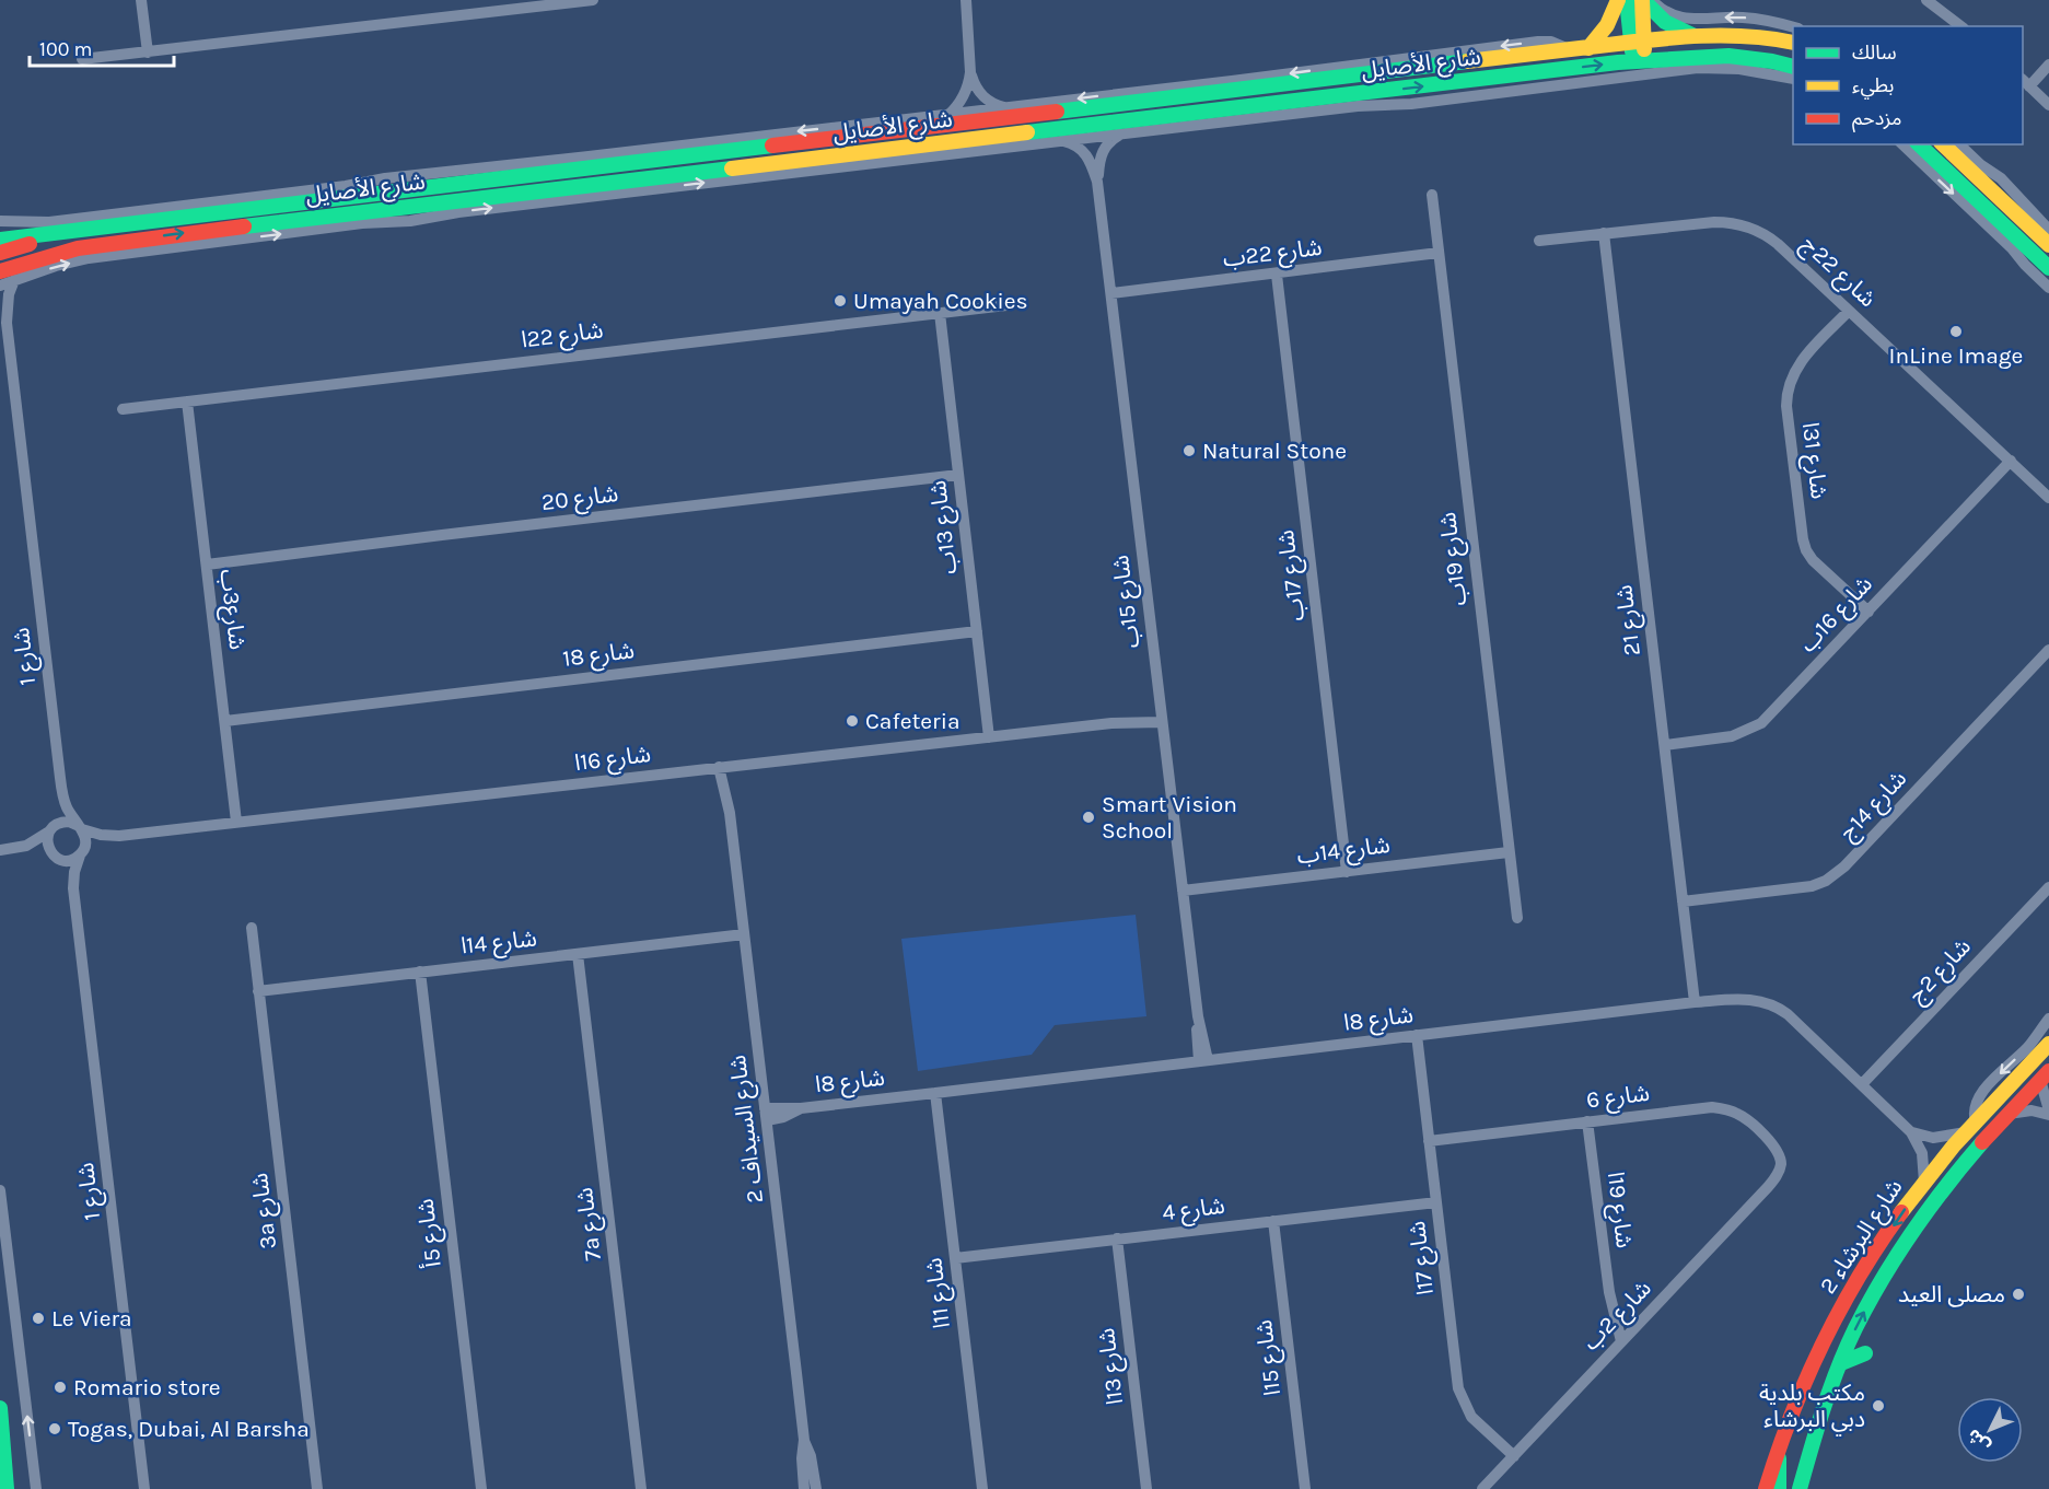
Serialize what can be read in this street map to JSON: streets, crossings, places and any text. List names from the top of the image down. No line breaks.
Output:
{"streets":{"street":["شارع الأصايل","شارع 22ب","شارع 22ج","شارع 22ا","شارع 31ا","شارع 20","شارع 13ب","شارع 19ب","شارع 17ب","شارع 15ب","شارع3ب","شارع 16ب","شارع 21","شارع 18","شارع 1","شارع 16ا","شارع 14ج","شارع 14ب","شارع 14ا","شارع 2ج","شارع 8ا","شارع 6","شارع السيداف 2","شارع 4","شارع 19ا","3a شارع","7a شارع","شارع 5أ","شارع البرشاء 2","شارع 17ا","شارع 11ا","شارع 2ب","شارع 15ا","شارع 13ا"]},"crossings":[["شارع 22ب","شارع 19ب"],["شارع 22ب","شارع 17ب"],["شارع 22ب","شارع 15ب"],["شارع 22ج","شارع 31ا"],["شارع 22ج","شارع 16ب"],["شارع 22ج","شارع 21"],["شارع 22ا","شارع 13ب"],["شارع 22ا","شارع3ب"],["شارع 31ا","شارع 16ب"],["شارع 20","شارع 13ب"],["شارع 20","شارع3ب"],["شارع 13ب","شارع 18"],["شارع 13ب","شارع 16ا"],["شارع 19ب","شارع 14ب"],["شارع 17ب","شارع 14ب"],["شارع 15ب","شارع 16ا"],["شارع 15ب","شارع 14ب"],["شارع 15ب","شارع 8ا"],["شارع3ب","شارع 18"],["شارع3ب","شارع 16ا"],["شارع 16ب","شارع 21"],["شارع 21","شارع 14ج"],["شارع 21","شارع 8ا"],["شارع 1","شارع 16ا"],["شارع 16ا","شارع السيداف 2"],["شارع 14ا","شارع السيداف 2"],["شارع 14ا","3a شارع"],["شارع 14ا","7a شارع"],["شارع 14ا","شارع 5أ"],["شارع 2ج","شارع 8ا"],["شارع 8ا","شارع السيداف 2"],["شارع 8ا","شارع البرشاء 2"],["شارع 8ا","شارع 17ا"],["شارع 8ا","شارع 11ا"],["شارع 6","شارع 19ا"],["شارع 6","شارع 17ا"],["شارع 6","شارع 2ب"],["شارع 4","شارع 17ا"],["شارع 4","شارع 11ا"],["شارع 4","شارع 15ا"],["شارع 4","شارع 13ا"],["شارع 19ا","شارع 2ب"],["شارع 17ا","شارع 2ب"]],"places":["Umayah Cookies","InLine Image","Natural Stone","Cafeteria","Smart Vision School","مصلى العيد","Le Viera","Romario store","مكتب بلدية دبي البرشاء","Togas, Dubai, Al Barsha"],"legend":["سالك","بطيء","مزدحم"],"scale_bar":"100 m","north":"bottom left"}
